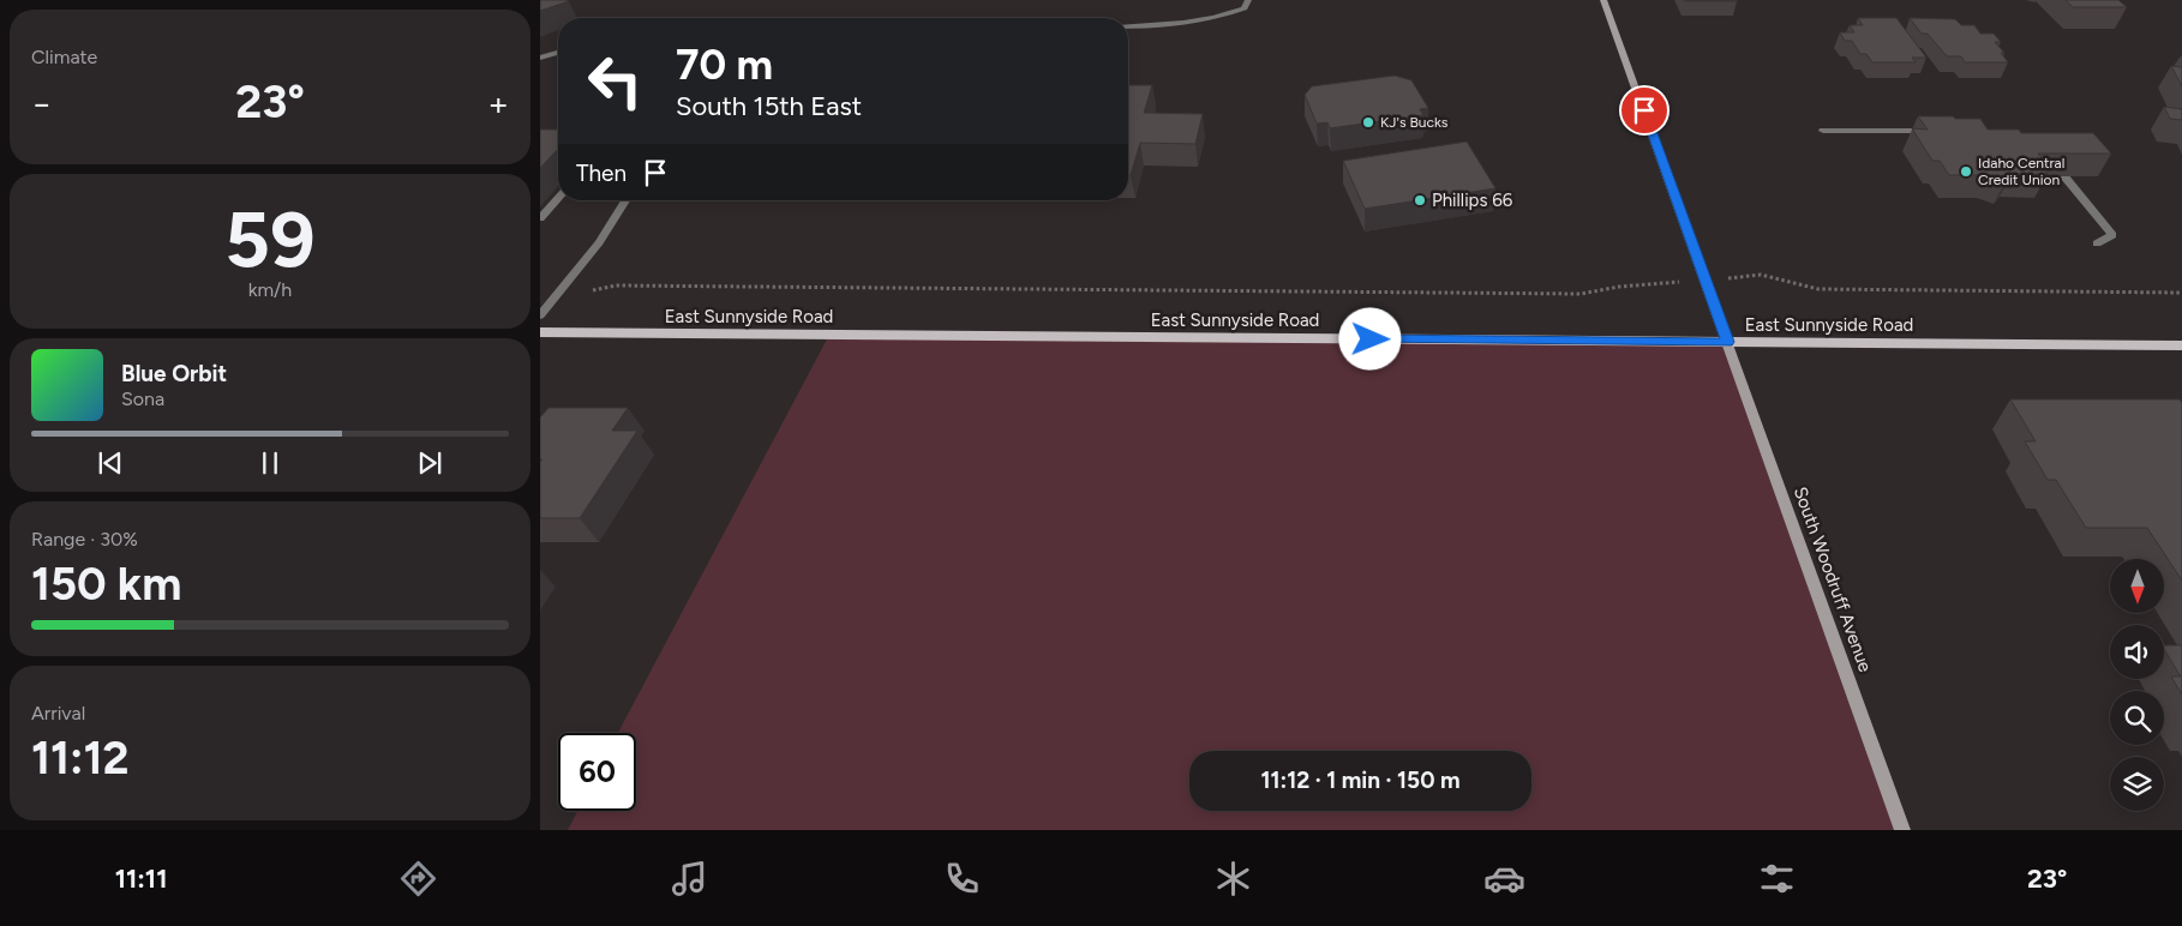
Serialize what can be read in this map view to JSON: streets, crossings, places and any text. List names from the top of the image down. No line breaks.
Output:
{"streets":{"main road":["East Sunnyside Road","South Woodruff Avenue"]},"crossings":[["East Sunnyside Road","South Woodruff Avenue"]],"places":["KJ's Bucks","Idaho Central Credit Union","Phillips 66"],"north":"bottom","page":{"tile":["Climate",["59","km/h"],["Range · 30%","150 km"],["Arrival","11:12"]],"turn":["70 m","South 15th East"],"heat":["−","23°","+"],"then":"Then","song":["Blue Orbit","Sona"],"limit":"60","trip":"11:12 · 1 min · 150 m","tabs":["11:11","23°"]}}
